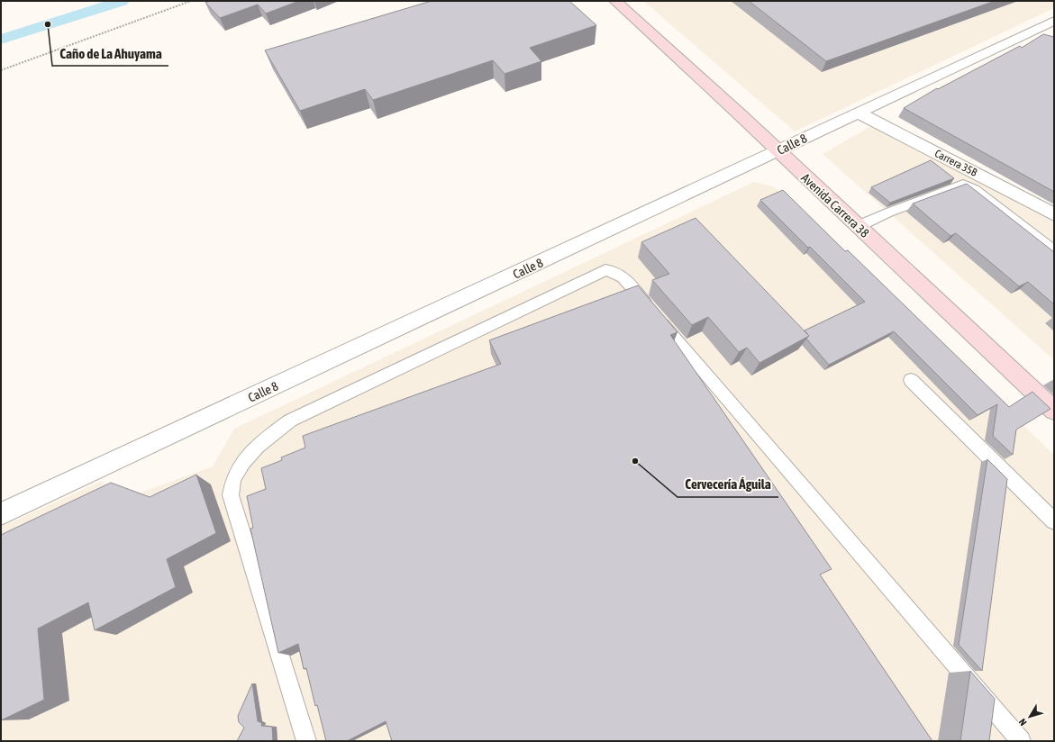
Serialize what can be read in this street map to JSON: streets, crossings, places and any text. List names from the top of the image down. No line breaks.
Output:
{"streets":{"street":["Calle 8","Carrera 35B","Avenida Carrera 38"]},"crossings":[["Calle 8","Carrera 35B"],["Calle 8","Avenida Carrera 38"]],"places":["Caño de La Ahuyama","Cervecería Águila"],"north":"bottom left"}
